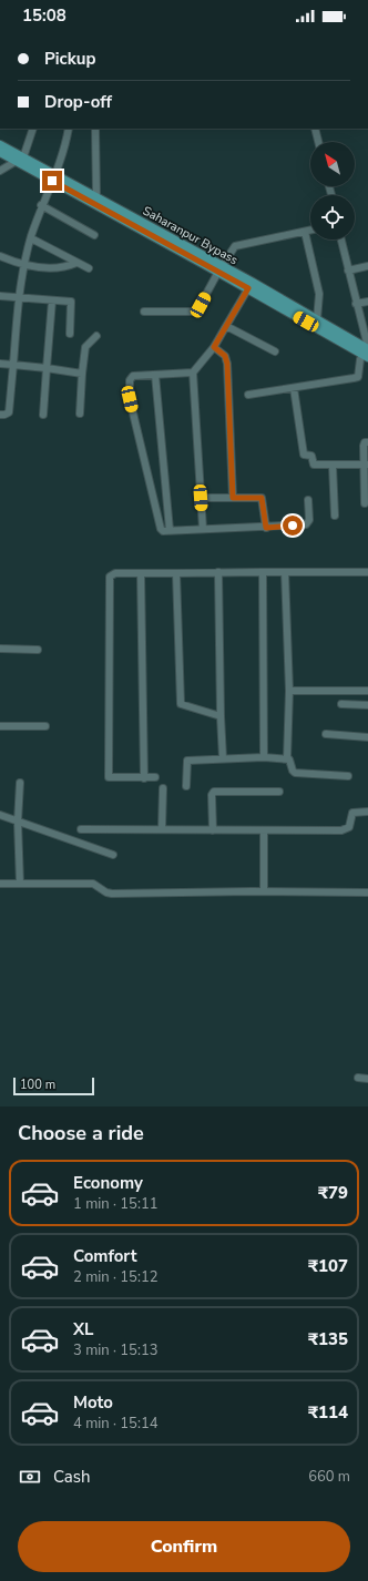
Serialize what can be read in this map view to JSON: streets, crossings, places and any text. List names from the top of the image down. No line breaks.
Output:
{"streets":{"main road":["Saharanpur Bypass"]},"scale_bar":"100 m","north":"top left","page":{"status":"15:08","banner":["Pickup","Drop-off"],"scale":"100 m","heading":"Choose a ride","list":[{"name":"Economy","note":"1 min · 15:11","value":"₹79"},{"name":"Comfort","note":"2 min · 15:12","value":"₹107"},{"name":"XL","note":"3 min · 15:13","value":"₹135"},{"name":"Moto","note":"4 min · 15:14","value":"₹114"}],"pay":["Cash","660 m"],"buttons":"Confirm"}}
